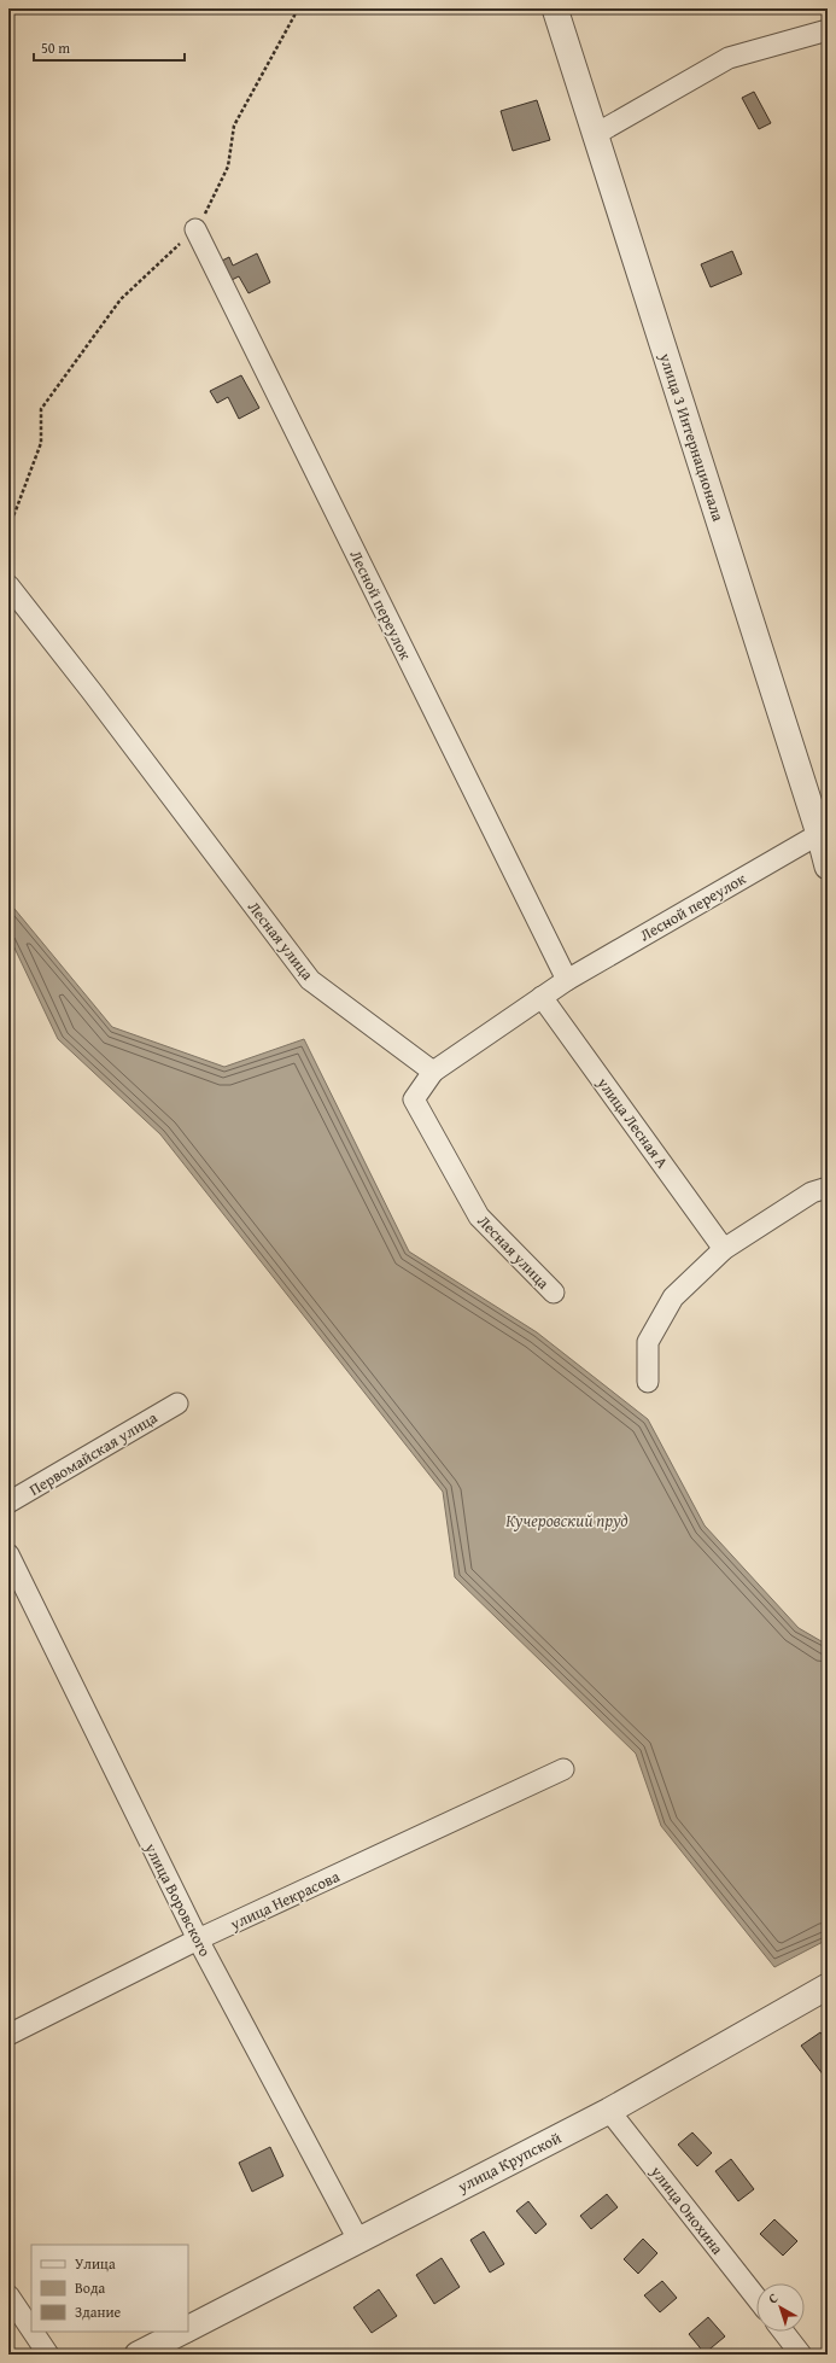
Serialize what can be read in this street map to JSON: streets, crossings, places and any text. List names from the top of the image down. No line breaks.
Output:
{"streets":{"street":["улица 3 Интернационала","Лесной переулок","Лесная улица","улица Лесная А","Первомайская улица","улица Воровского","улица Некрасова","улица Крупской","улица Онохина"]},"crossings":[["улица 3 Интернационала","Лесной переулок"],["Лесной переулок","Лесная улица"],["Лесной переулок","улица Лесная А"],["улица Воровского","улица Некрасова"],["улица Воровского","улица Крупской"],["улица Крупской","улица Онохина"]],"water":["Кучеровский пруд"],"legend":["Улица","Вода","Здание"],"scale_bar":"50 m","north":"top left"}
